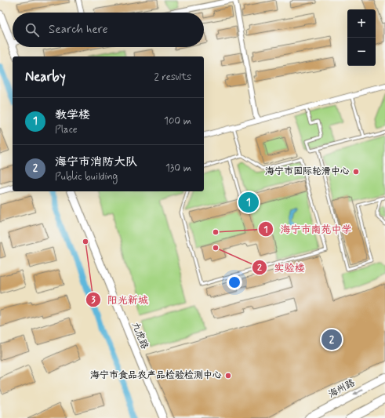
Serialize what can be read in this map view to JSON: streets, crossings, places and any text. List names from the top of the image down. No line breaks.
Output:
{"streets":{"main road":["海州路"],"street":["九虎路"]},"places":["海宁市国际轮滑中心","海宁市南苑中学","阳光新城","实验楼","海宁市食品农产品检验检测中心"],"page":{"map_buttons":["+","−"],"search":"Search here","heading":["Nearby","2 results"],"list":[{"mark":"1","name":"教学楼","note":"Place","value":"100 m"},{"mark":"2","name":"海宁市消防大队","note":"Public building","value":"130 m"}],"pins":["1","2"]}}
